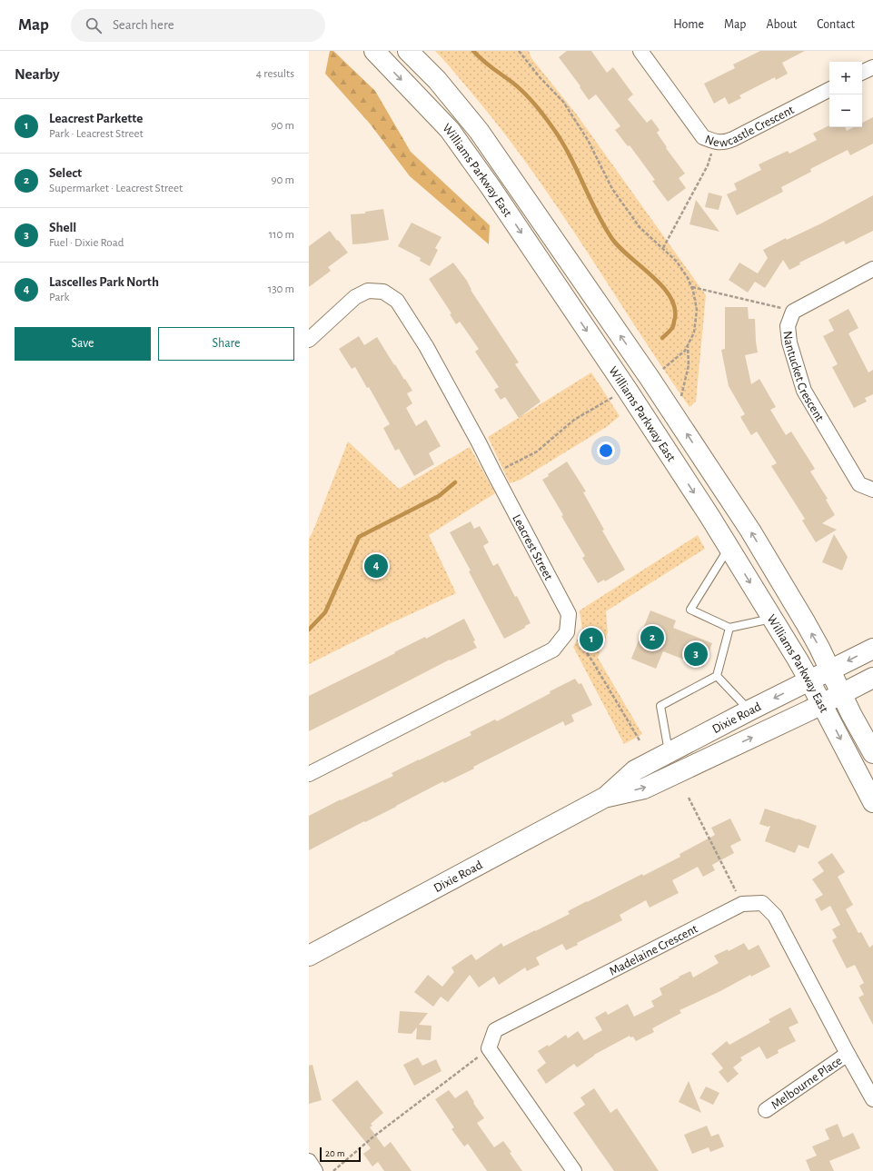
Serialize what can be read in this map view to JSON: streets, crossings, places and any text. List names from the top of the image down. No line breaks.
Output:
{"streets":{"main road":["Williams Parkway East","Dixie Road"],"street":["Newcastle Crescent","Nantucket Crescent","Leacrest Street","Madelaine Crescent","Melbourne Place"]},"crossings":[["Williams Parkway East","Dixie Road"],["Madelaine Crescent","Melbourne Place"]],"scale_bar":"20 m","page":{"header":"Map","search":"Search here","nav":["Home","Map","About","Contact"],"heading":["Nearby","4 results"],"map_buttons":["+","−"],"list":[{"mark":"1","name":"Leacrest Parkette","note":"Park · Leacrest Street","value":"90 m"},{"mark":"2","name":"Select","note":"Supermarket · Leacrest Street","value":"90 m"},{"mark":"3","name":"Shell","note":"Fuel · Dixie Road","value":"110 m"},{"mark":"4","name":"Lascelles Park North","note":"Park","value":"130 m"}],"buttons":["Save","Share"],"pins":["4","2","1","3"],"scale":"20 m"}}
